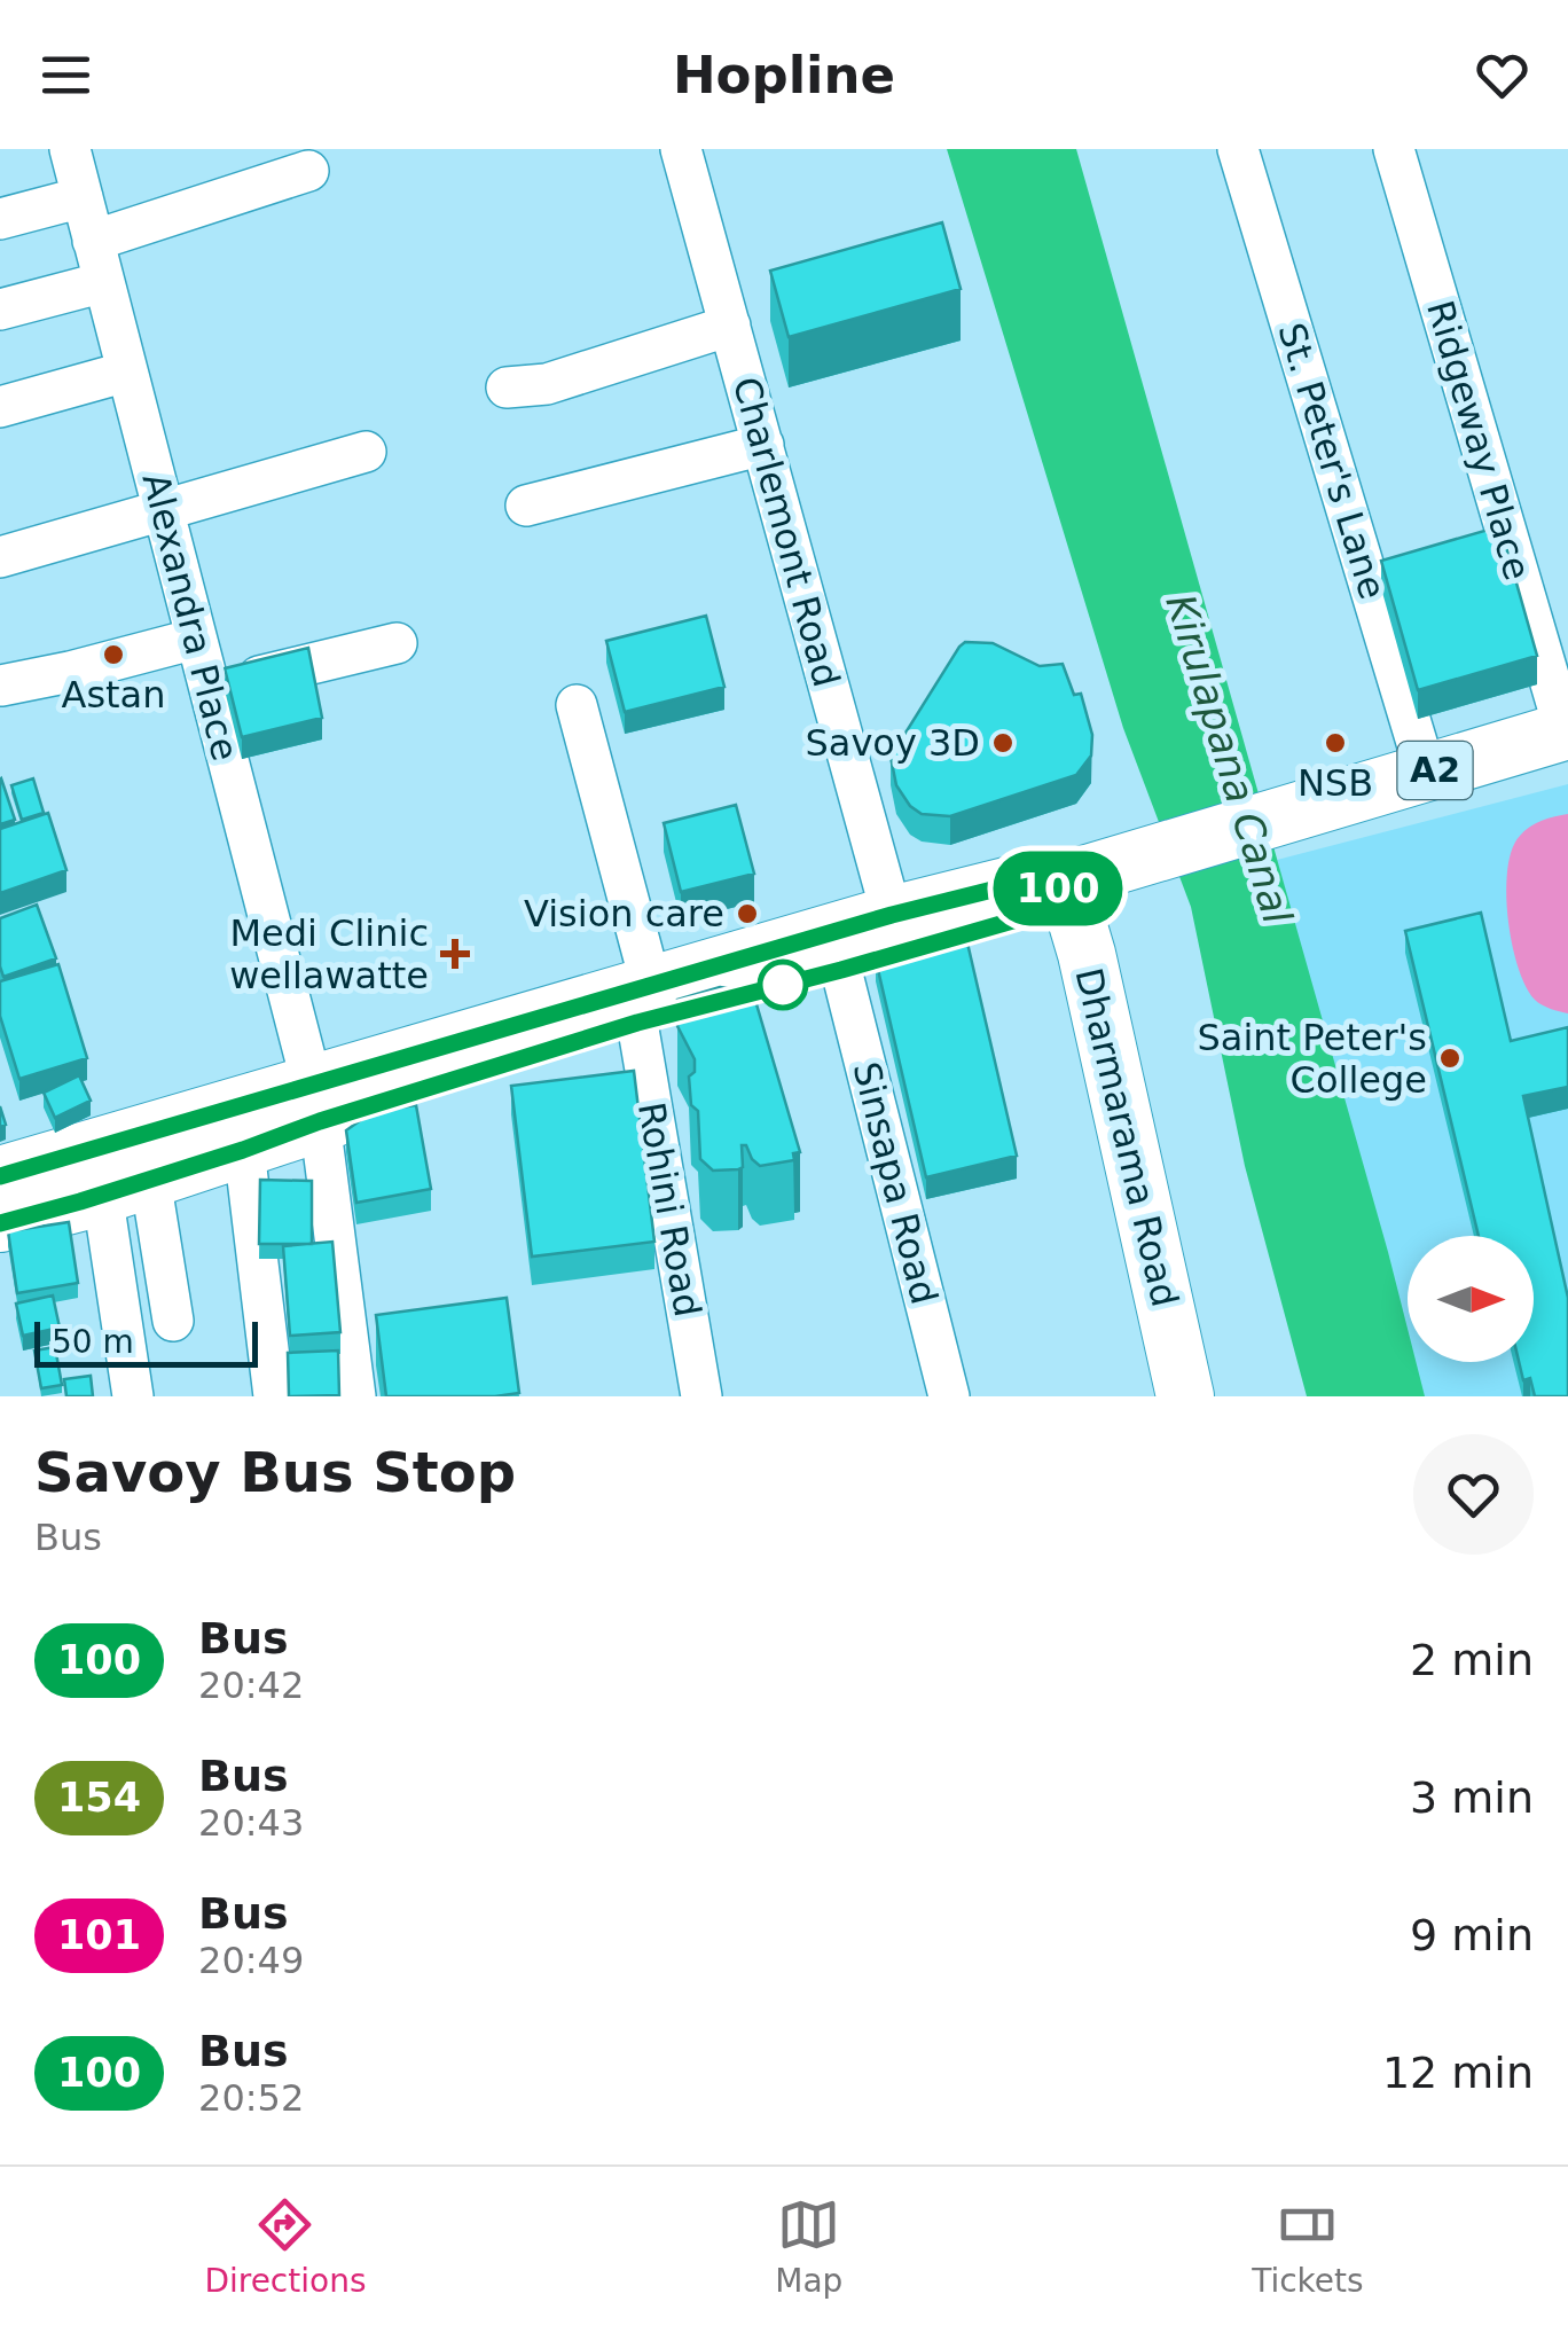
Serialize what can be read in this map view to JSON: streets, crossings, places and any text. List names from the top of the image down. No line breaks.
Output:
{"streets":{"highway":["A2","Dharmarama Road"],"street":["Ridgeway Place","St. Peter's Lane","Charlemont Road","Alexandra Place","Sinsapa Road","Rohini Road"]},"crossings":[["Ridgeway Place","A2"],["St. Peter's Lane","A2"],["Charlemont Road","A2"],["Alexandra Place","A2"],["A2","Dharmarama Road"],["A2","Sinsapa Road"],["A2","Rohini Road"]],"water":["Kirulapana Canal"],"places":{"other":["Astan","Savoy 3D","NSB","Vision care","Saint Peter's College"],"health":["Medi Clinic wellawatte"]},"lines":["bus line 100"],"scale_bar":"50 m","north":"right","page":{"header":"Hopline","on_map":"100","scale":"50 m","heading":["Savoy Bus Stop","Bus"],"list":[{"mark":"100","name":"Bus","note":"20:42","value":"2 min"},{"mark":"154","name":"Bus","note":"20:43","value":"3 min"},{"mark":"101","name":"Bus","note":"20:49","value":"9 min"},{"mark":"100","name":"Bus","note":"20:52","value":"12 min"}],"tabs":["Directions","Map","Tickets"]}}
